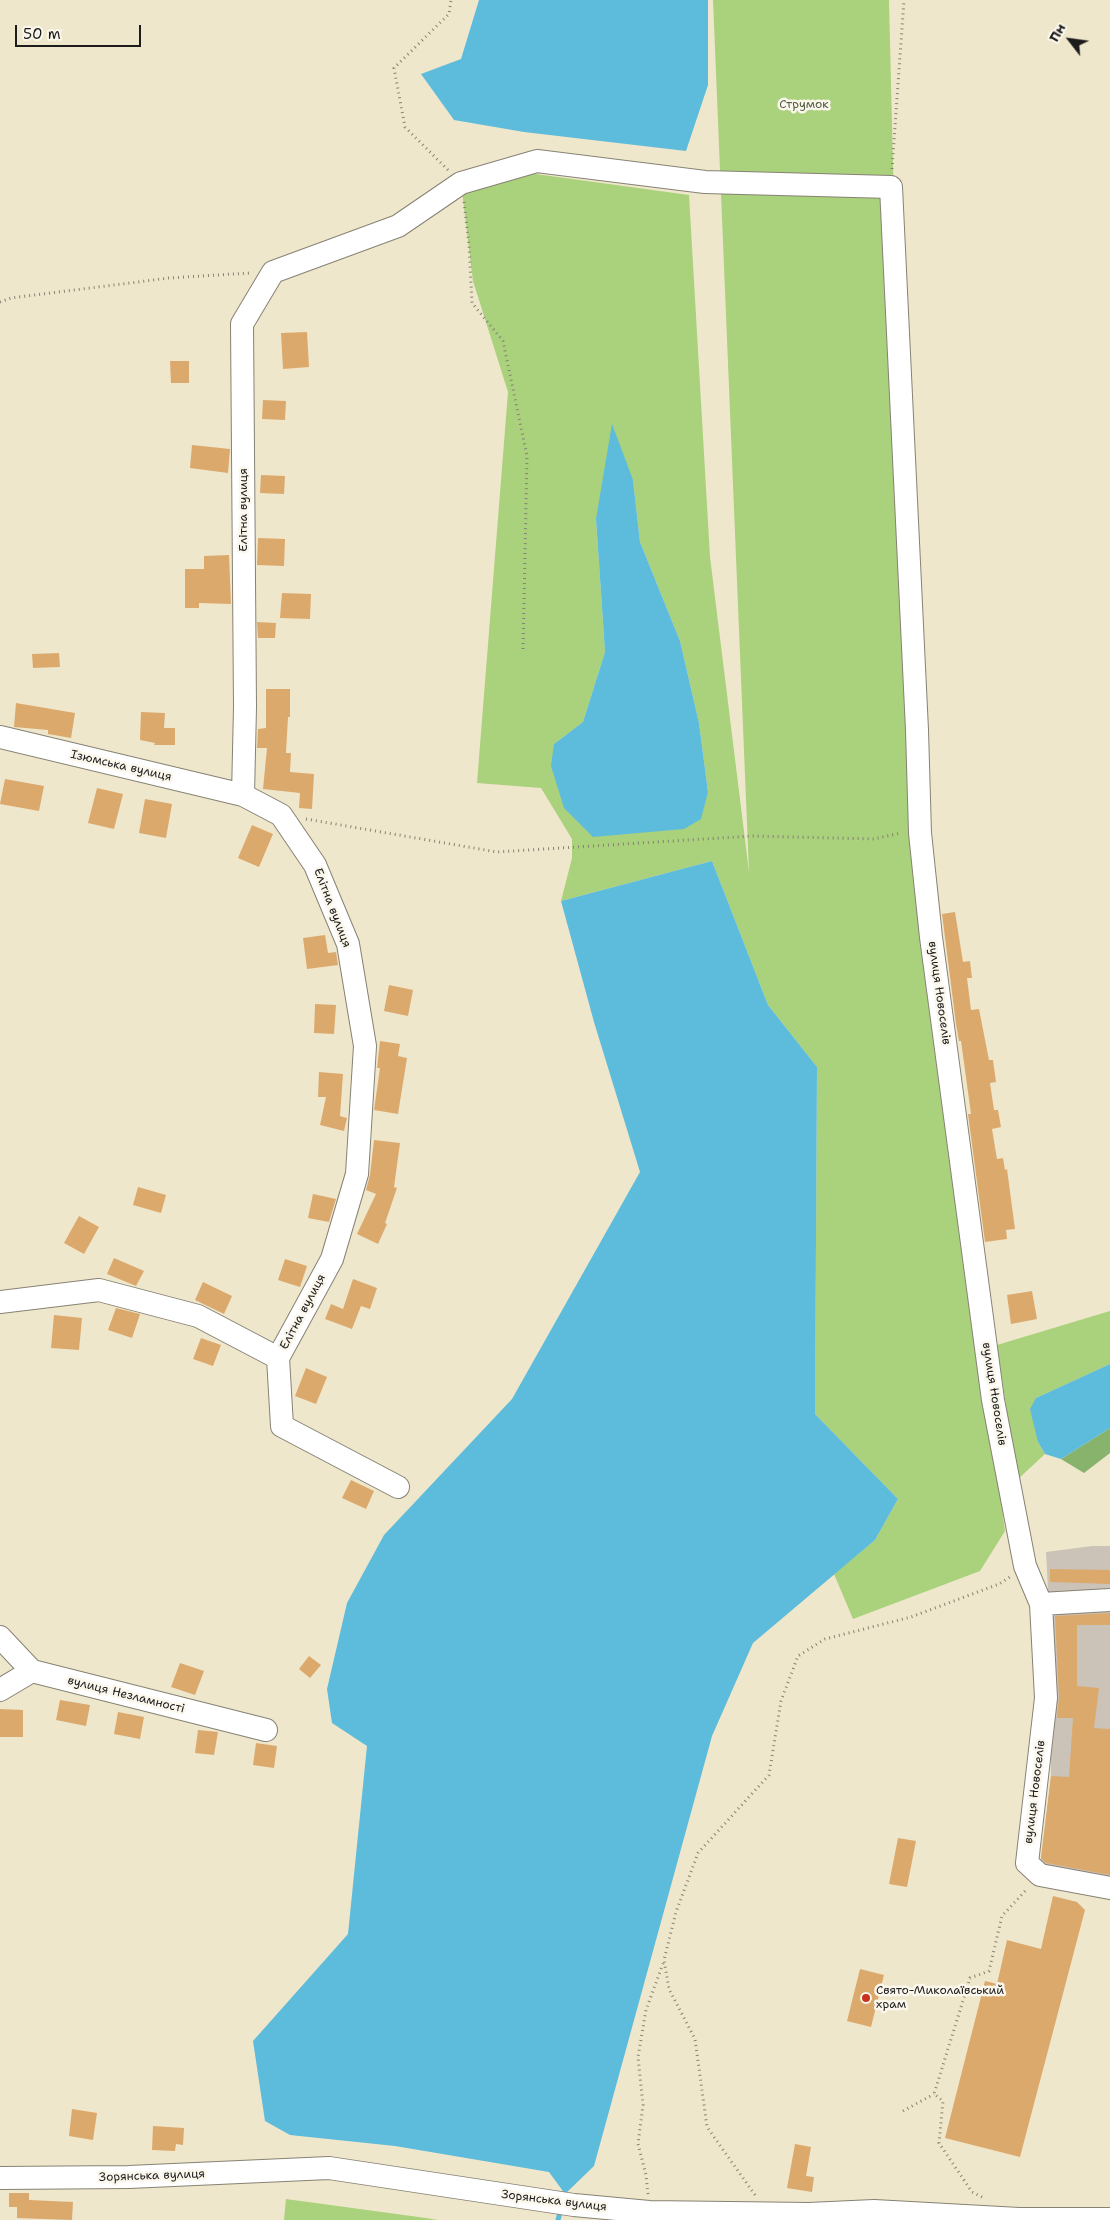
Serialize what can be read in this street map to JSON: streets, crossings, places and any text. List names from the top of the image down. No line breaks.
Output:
{"streets":{"street":["Елітна вулиця","Ізюмська вулиця","вулиця Новоселів","вулиця Незламності","Зорянська вулиця"]},"crossings":[["Елітна вулиця","Ізюмська вулиця"]],"parks":["Струмок"],"places":["Свято-Миколаївський храм"],"scale_bar":"50 m","north":"top left"}
